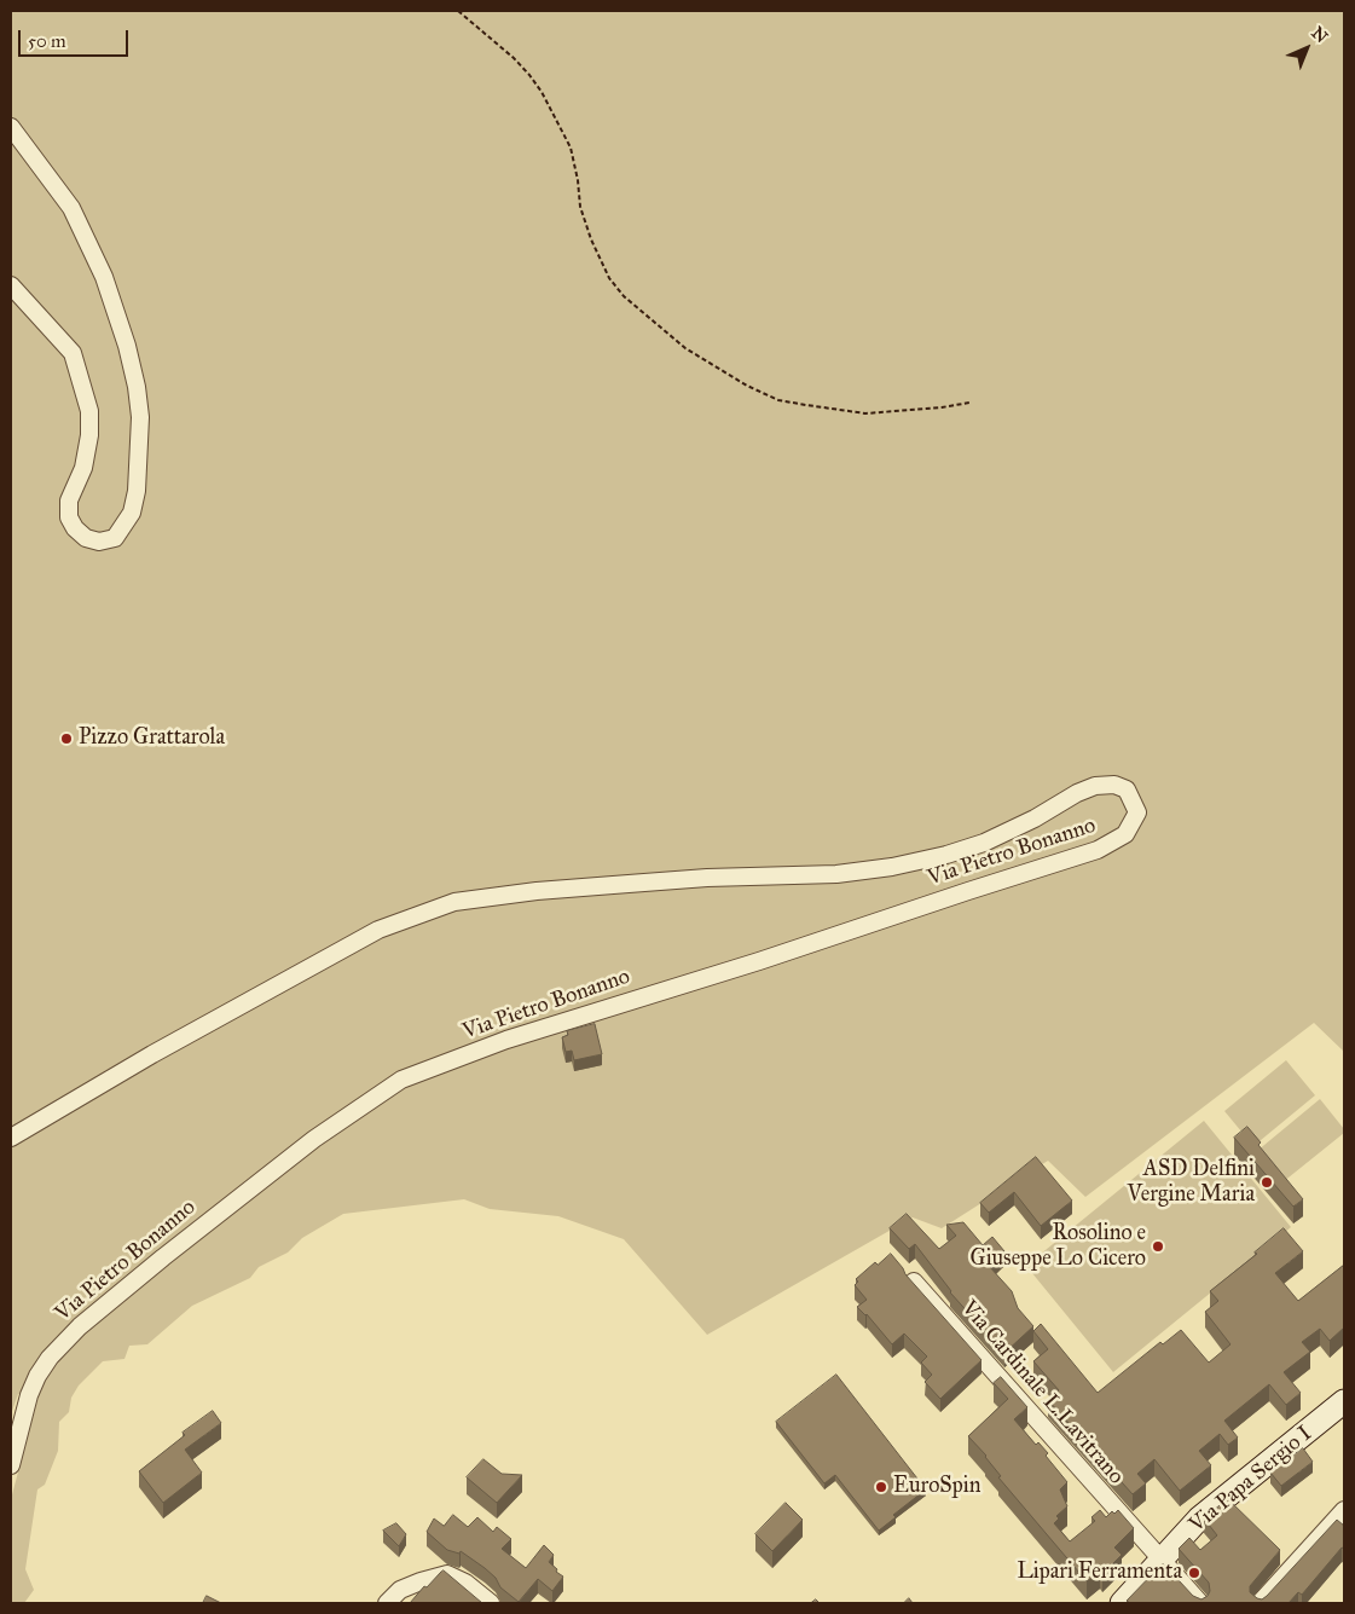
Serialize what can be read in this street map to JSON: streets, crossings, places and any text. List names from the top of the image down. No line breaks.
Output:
{"streets":{"main road":["Via Papa Sergio I"],"street":["Via Pietro Bonanno","Via Cardinale L.Lavitrano"]},"crossings":[["Via Cardinale L.Lavitrano","Via Papa Sergio I"]],"places":["Pizzo Grattarola","ASD Delfini Vergine Maria","Rosolino e Giuseppe Lo Cicero","EuroSpin","Lipari Ferramenta"],"scale_bar":"50 m","north":"top right"}
